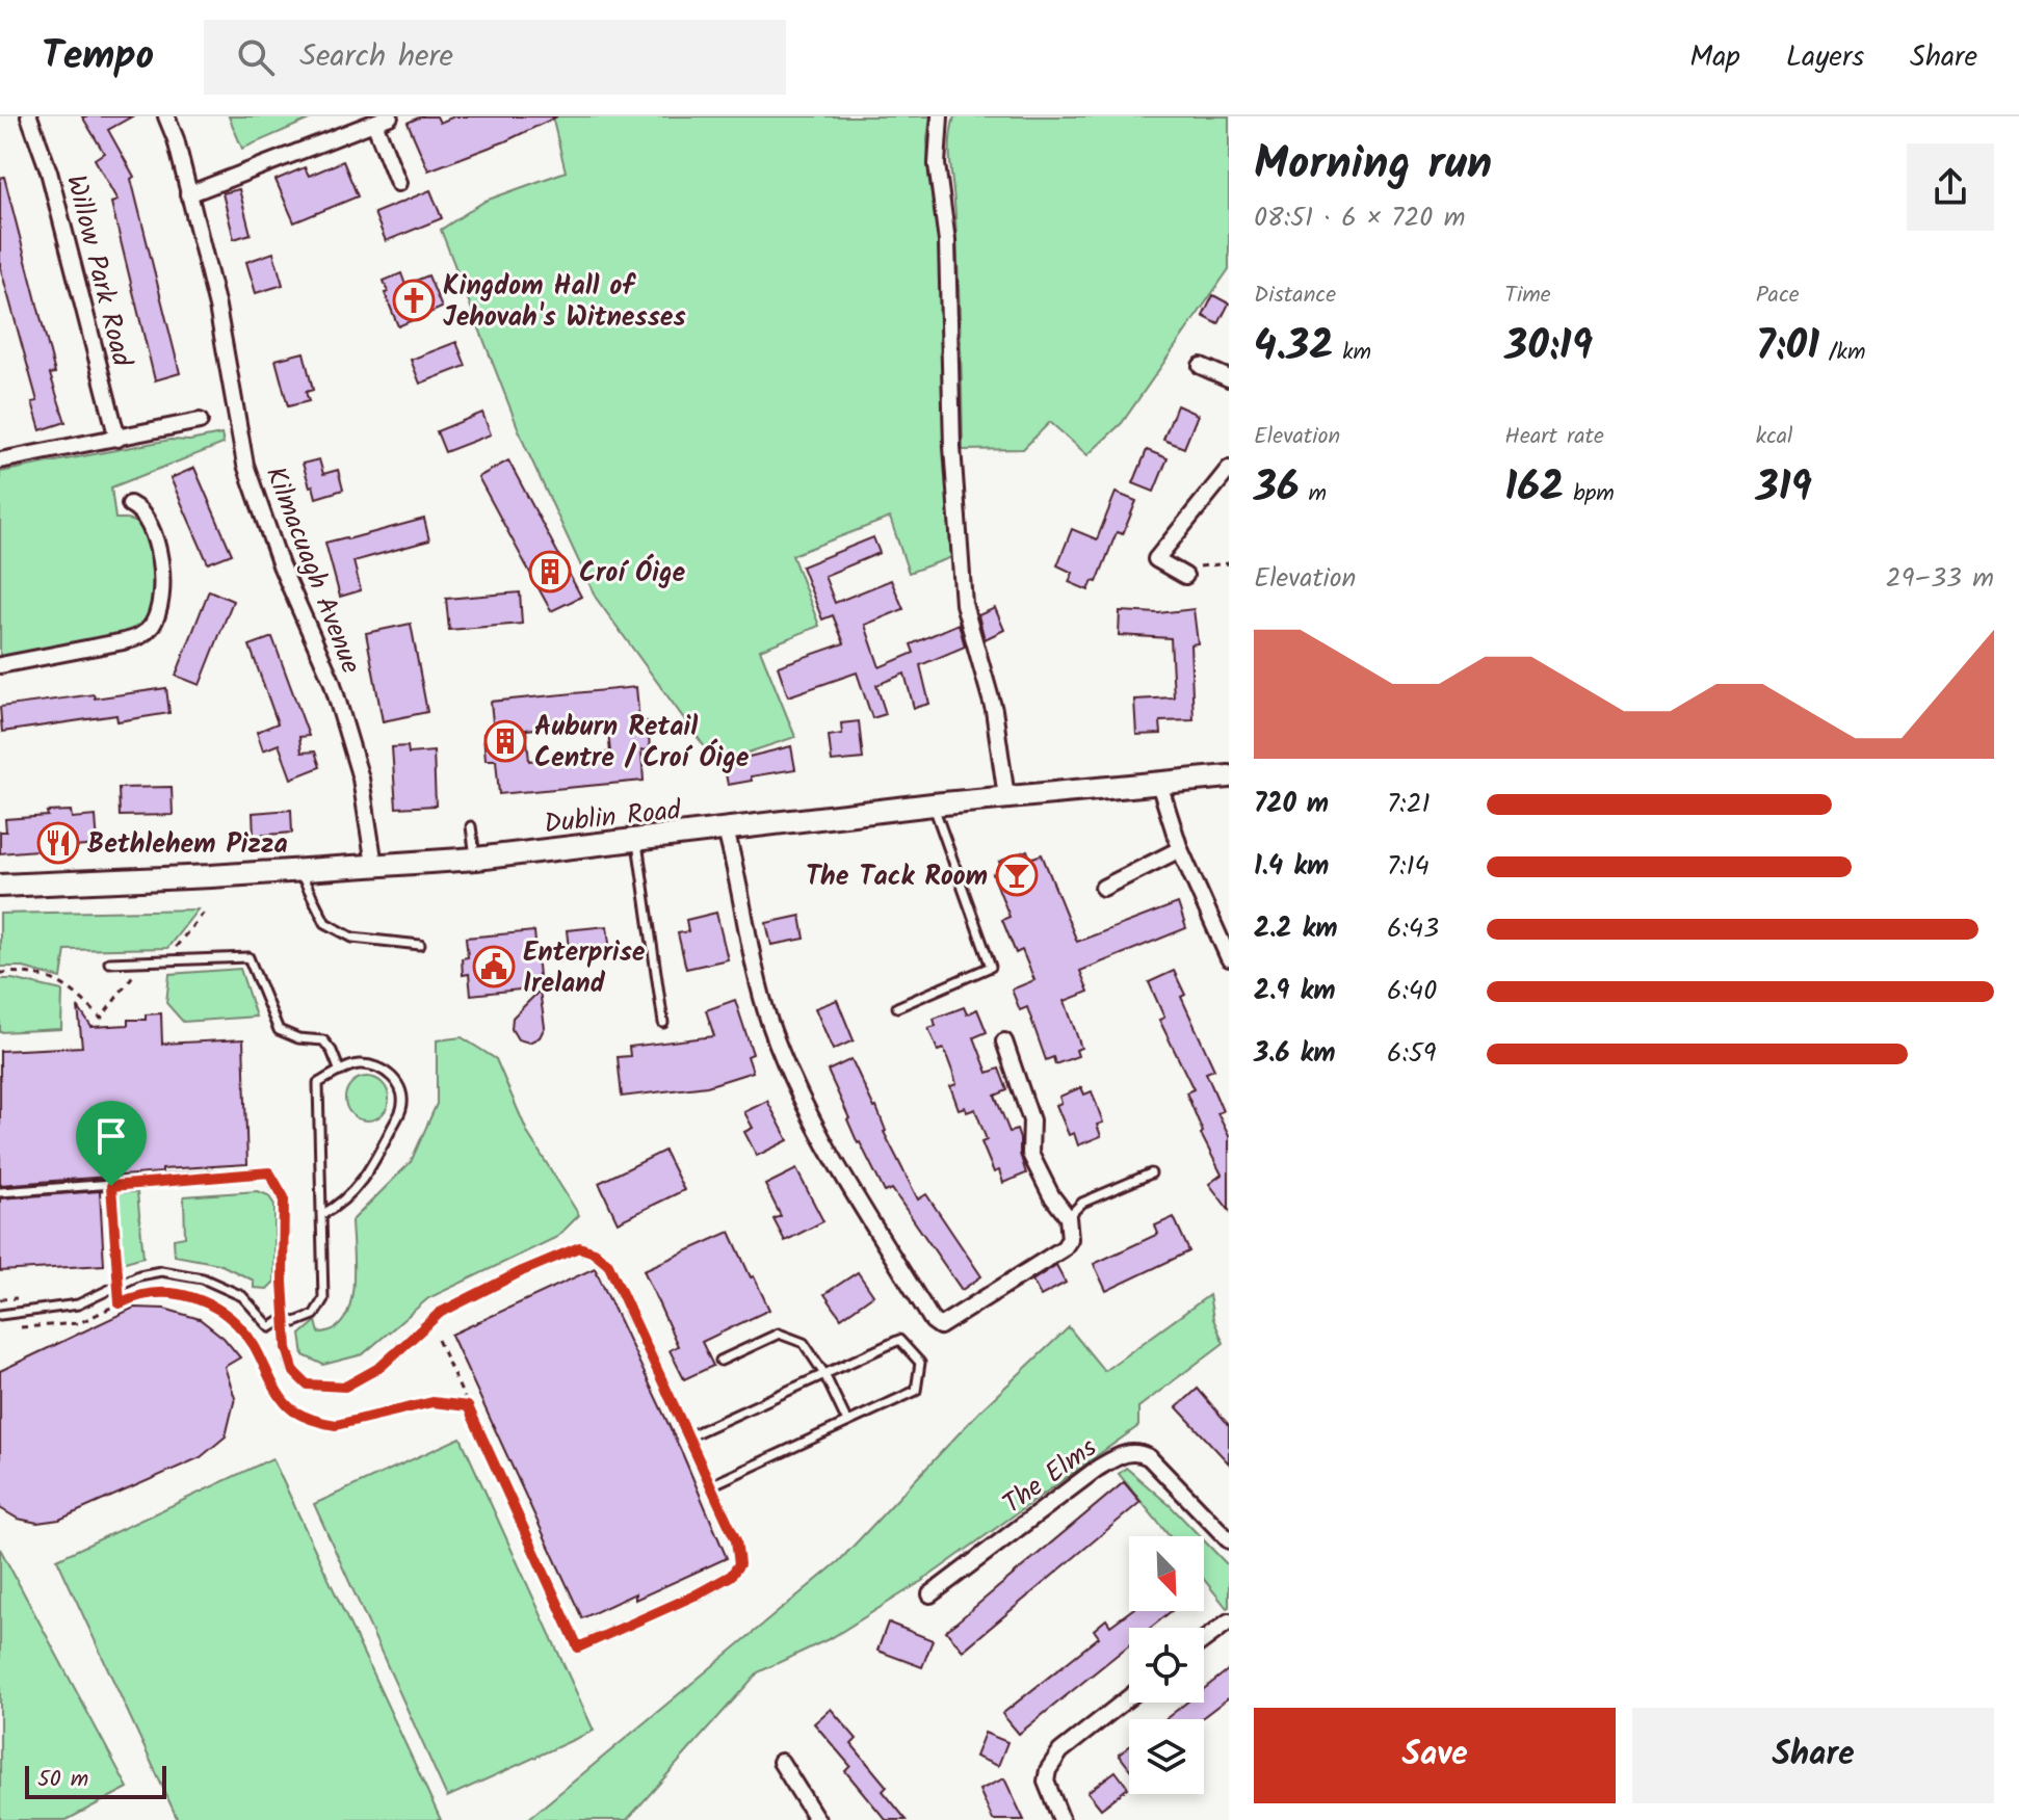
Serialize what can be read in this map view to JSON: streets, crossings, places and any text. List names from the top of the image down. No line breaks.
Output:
{"streets":{"main road":["Dublin Road"],"street":["Willow Park Road","Kilmacuagh Avenue","The Elms"]},"crossings":[["Kilmacuagh Avenue","Dublin Road"]],"places":{"church":["Kingdom Hall of Jehovah's Witnesses"],"building":["Croí Óige","Auburn Retail Centre / Croí Óige"],"restaurant":["Bethlehem Pizza"],"bar":["The Tack Room"],"public building":["Enterprise Ireland"]},"scale_bar":"50 m","north":"bottom right","page":{"header":"Tempo","search":"Search here","nav":["Map","Layers","Share"],"heading":["Morning run","08:51 · 6 × 720 m"],"stats":[["Distance","4.32 km"],["Time","30:19"],["Pace","7:01 /km"],["Elevation","36 m"],["Heart rate","162 bpm"],["kcal","319"]],"chart":["Elevation","29–33 m"],"list":[{"name":"720 m","note":"7:21"},{"name":"1.4 km","note":"7:14"},{"name":"2.2 km","note":"6:43"},{"name":"2.9 km","note":"6:40"},{"name":"3.6 km","note":"6:59"}],"buttons":["Save","Share"],"scale":"50 m"}}
